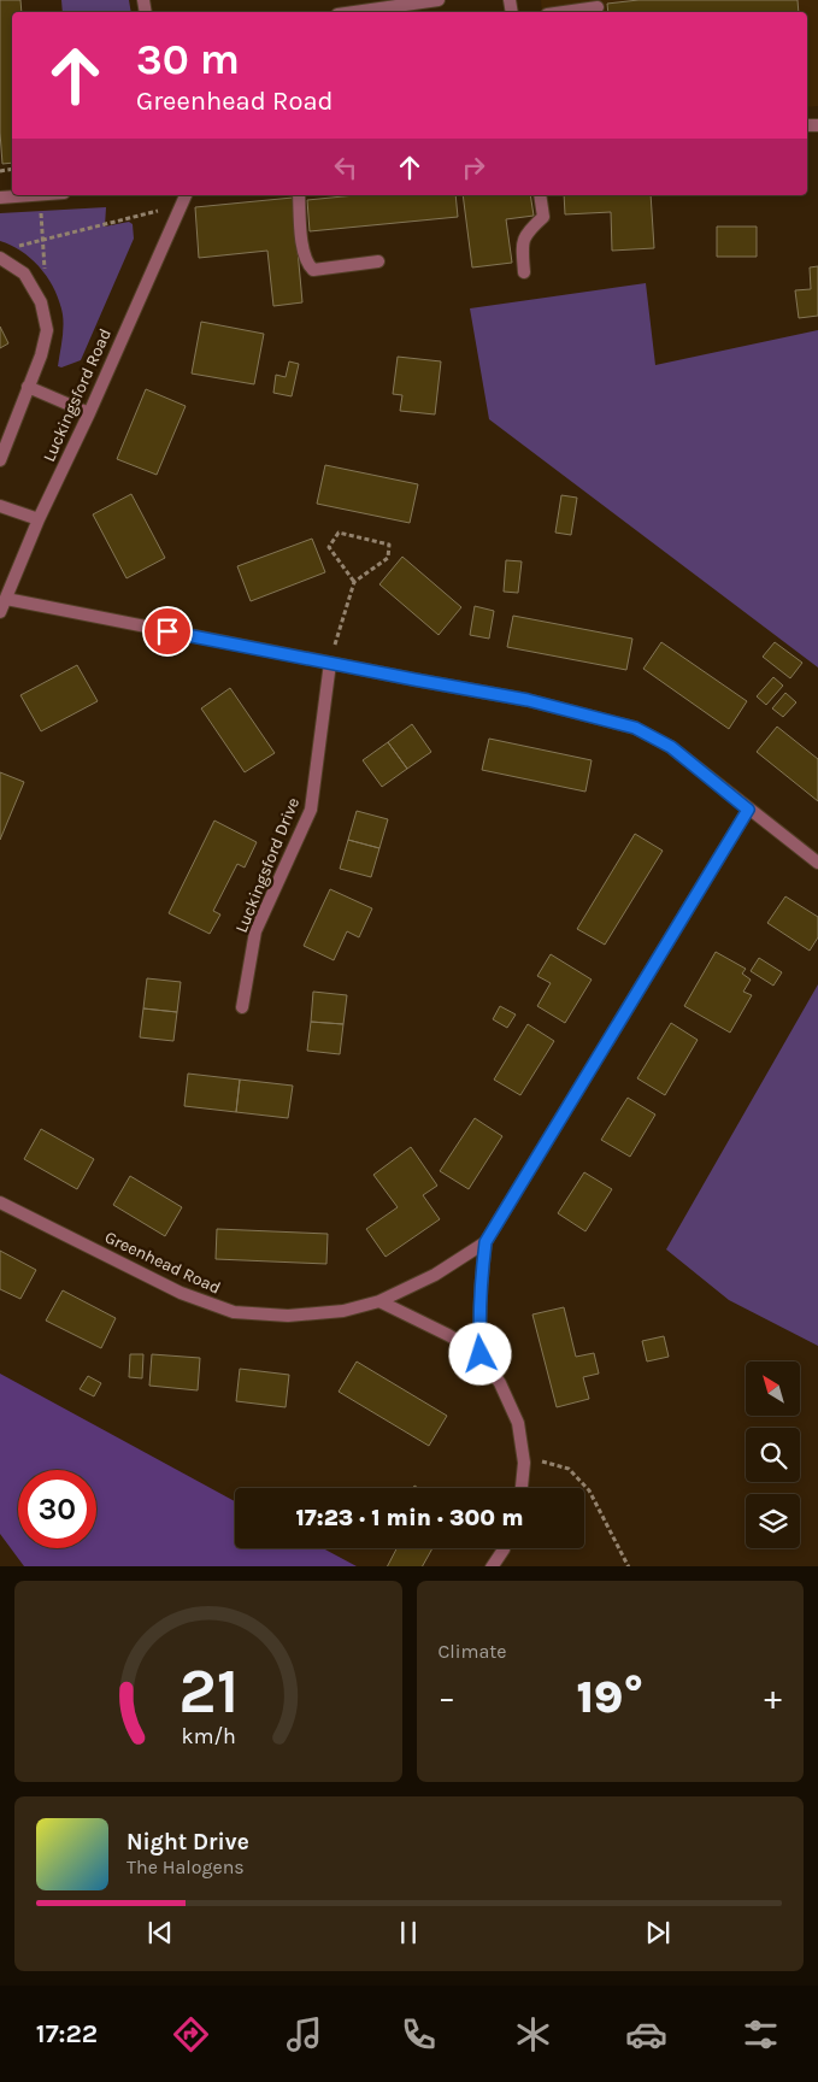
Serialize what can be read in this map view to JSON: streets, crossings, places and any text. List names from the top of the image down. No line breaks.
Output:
{"streets":{"street":["Luckingsford Road","Luckingsford Drive","Greenhead Road"]},"north":"top left","page":{"turn":["30 m","Greenhead Road"],"limit":"30","trip":"17:23 · 1 min · 300 m","tile":"Climate","heat":["−","19°","+"],"song":["Night Drive","The Halogens"],"tabs":"17:22","gauge":["21","km/h"]}}
